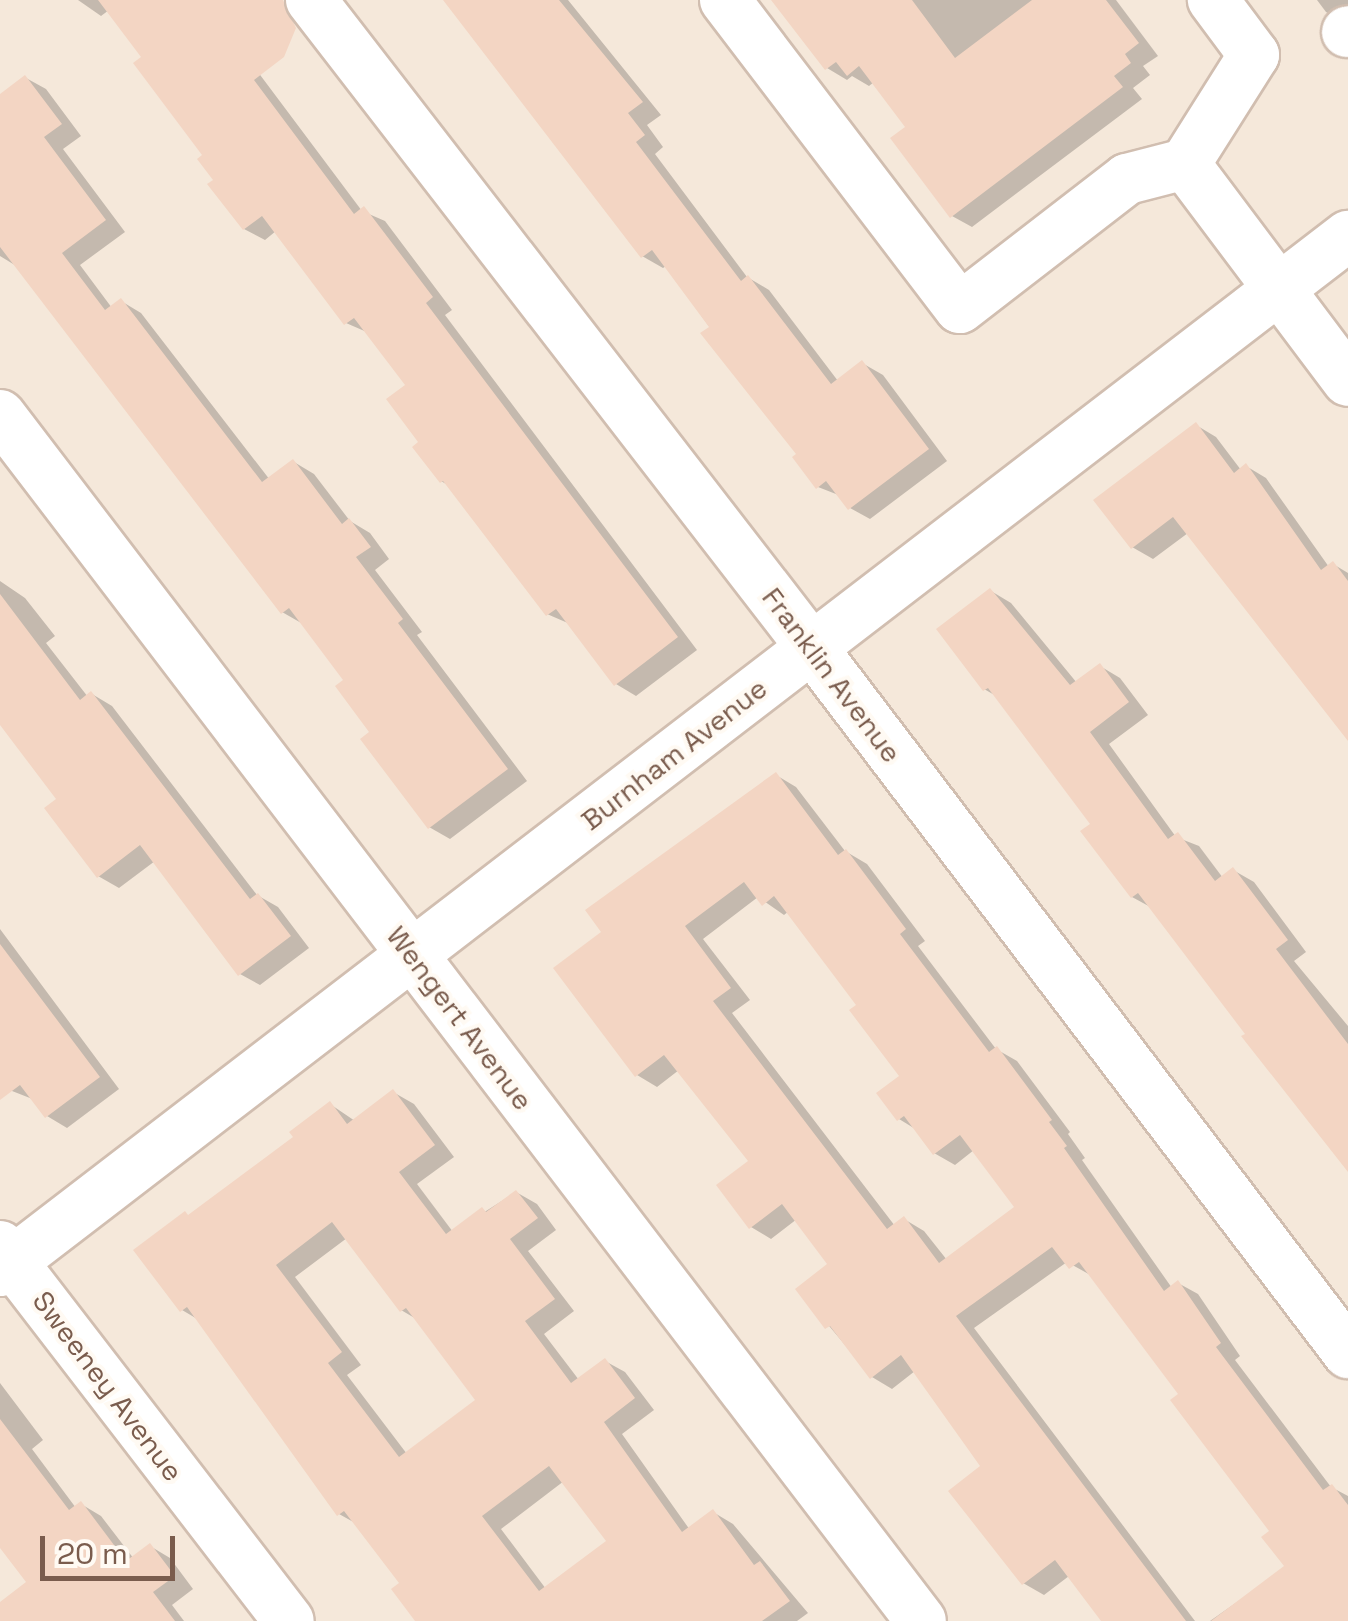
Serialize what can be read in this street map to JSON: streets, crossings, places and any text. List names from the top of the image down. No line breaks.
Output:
{"streets":{"street":["Franklin Avenue","Burnham Avenue","Wengert Avenue","Sweeney Avenue"]},"crossings":[["Franklin Avenue","Burnham Avenue"],["Burnham Avenue","Wengert Avenue"],["Burnham Avenue","Sweeney Avenue"]],"scale_bar":"20 m"}
